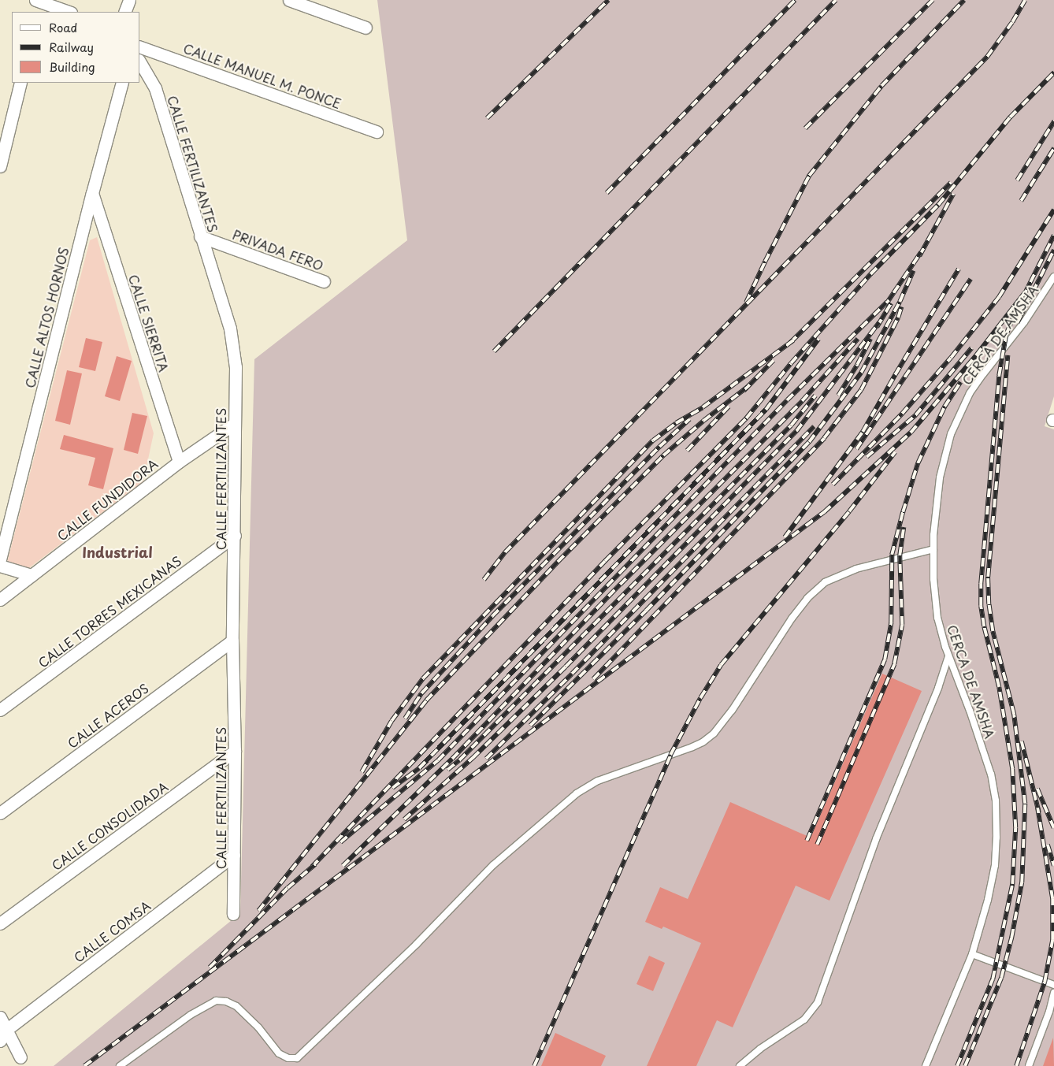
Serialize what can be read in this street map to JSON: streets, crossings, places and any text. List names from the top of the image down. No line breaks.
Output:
{"streets":{"street":["CALLE MANUEL M. PONCE","CALLE FERTILIZANTES","PRIVADA FERO","CALLE ALTOS HORNOS","CALLE SIERRITA","CALLE FUNDIDORA","CALLE TORRES MEXICANAS","CALLE ACEROS","CALLE CONSOLIDADA","CALLE COMSA"],"lane":["CERCA DE AMSHA"]},"crossings":[["CALLE FERTILIZANTES","PRIVADA FERO"],["CALLE FERTILIZANTES","CALLE FUNDIDORA"],["CALLE FERTILIZANTES","CALLE TORRES MEXICANAS"],["CALLE FERTILIZANTES","CALLE ACEROS"],["CALLE FERTILIZANTES","CALLE CONSOLIDADA"],["CALLE FERTILIZANTES","CALLE COMSA"],["CALLE ALTOS HORNOS","CALLE SIERRITA"],["CALLE SIERRITA","CALLE FUNDIDORA"]],"districts":["Industrial"],"legend":["Road","Railway","Building"]}
